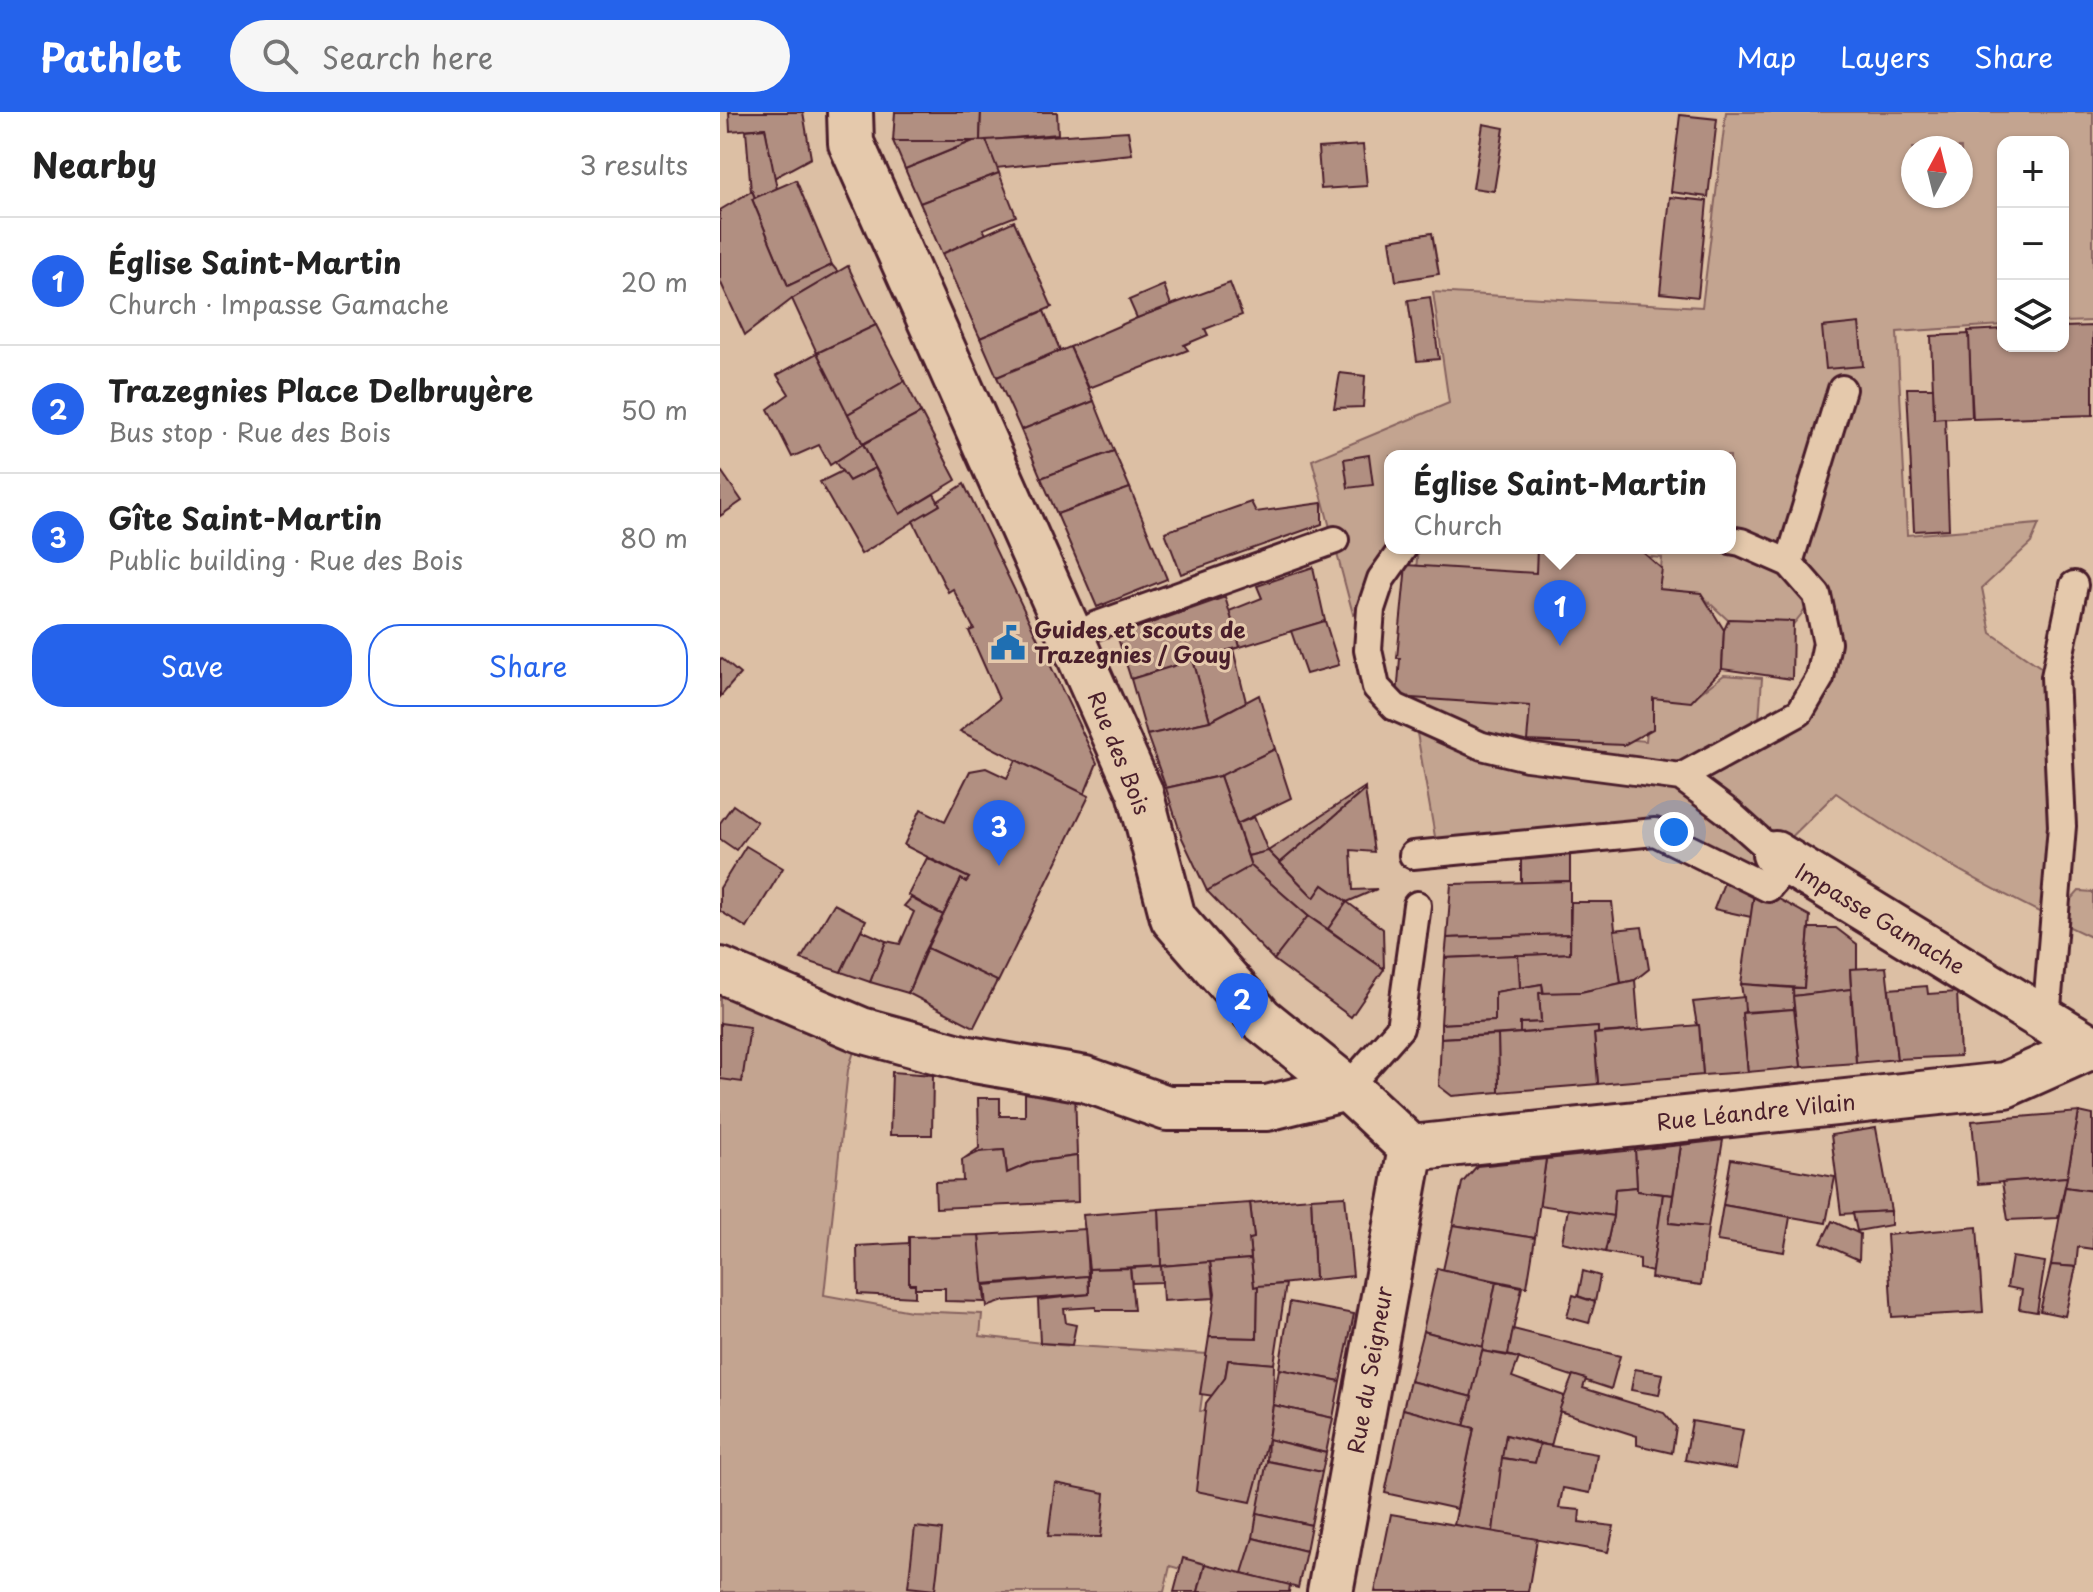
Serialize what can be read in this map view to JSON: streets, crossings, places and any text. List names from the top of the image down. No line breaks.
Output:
{"streets":{"street":["Rue des Bois","Impasse Gamache","Rue Léandre Vilain","Rue du Seigneur"]},"crossings":[["Rue des Bois","Rue Léandre Vilain"],["Rue des Bois","Rue du Seigneur"],["Impasse Gamache","Rue Léandre Vilain"],["Rue Léandre Vilain","Rue du Seigneur"]],"places":{"public building":["Guides et scouts de Trazegnies / Gouy"]},"north":"top","page":{"header":"Pathlet","search":"Search here","nav":["Map","Layers","Share"],"heading":["Nearby","3 results"],"map_buttons":["+","−"],"list":[{"mark":"1","name":"Église Saint-Martin","note":"Church · Impasse Gamache","value":"20 m"},{"mark":"2","name":"Trazegnies Place Delbruyère","note":"Bus stop · Rue des Bois","value":"50 m"},{"mark":"3","name":"Gîte Saint-Martin","note":"Public building · Rue des Bois","value":"80 m"}],"popup":["Église Saint-Martin","Church"],"pins":["1","3","2"],"buttons":["Save","Share"]}}
